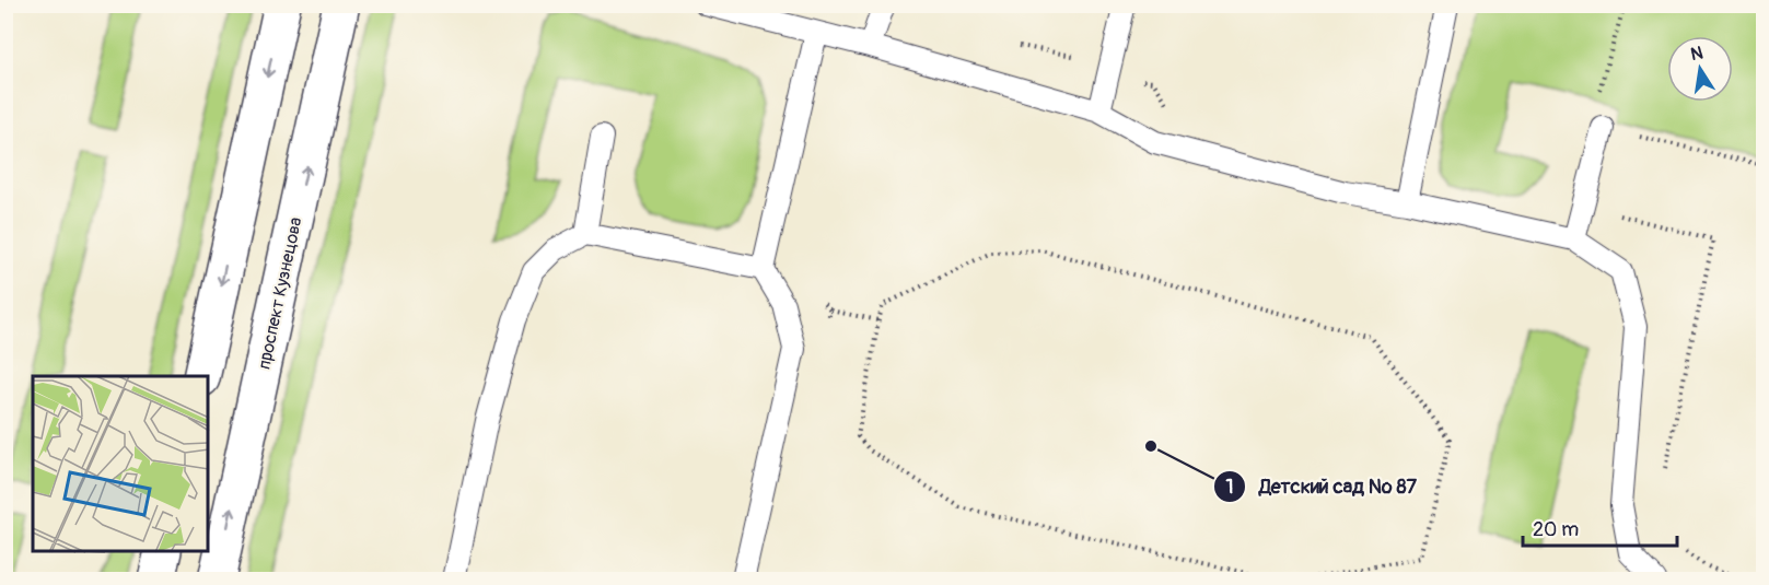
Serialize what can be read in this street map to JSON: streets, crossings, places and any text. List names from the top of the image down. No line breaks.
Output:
{"streets":{"street":["проспект Кузнецова"]},"places":["Детский сад № 87"],"scale_bar":"20 m","north":"top"}
